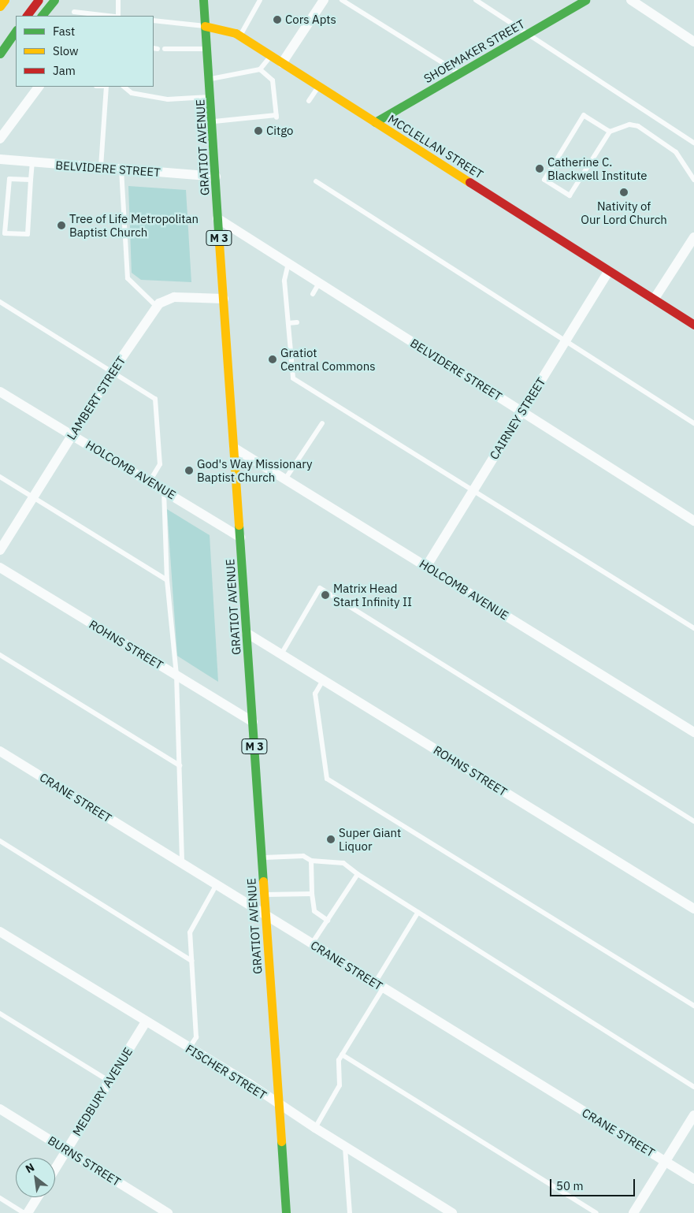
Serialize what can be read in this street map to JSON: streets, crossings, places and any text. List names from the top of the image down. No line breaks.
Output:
{"streets":{"main road":["SHOEMAKER STREET","MCCLELLAN STREET","GRATIOT AVENUE","M 3"],"street":["BELVIDERE STREET","LAMBERT STREET","CAIRNEY STREET","HOLCOMB AVENUE","ROHNS STREET","CRANE STREET","FISCHER STREET","MEDBURY AVENUE","BURNS STREET"]},"crossings":[["SHOEMAKER STREET","MCCLELLAN STREET"],["MCCLELLAN STREET","GRATIOT AVENUE"],["MCCLELLAN STREET","CAIRNEY STREET"],["GRATIOT AVENUE","BELVIDERE STREET"],["GRATIOT AVENUE","LAMBERT STREET"],["GRATIOT AVENUE","HOLCOMB AVENUE"],["GRATIOT AVENUE","ROHNS STREET"],["GRATIOT AVENUE","CRANE STREET"],["GRATIOT AVENUE","FISCHER STREET"],["BELVIDERE STREET","CAIRNEY STREET"],["LAMBERT STREET","HOLCOMB AVENUE"],["CAIRNEY STREET","HOLCOMB AVENUE"],["FISCHER STREET","MEDBURY AVENUE"],["MEDBURY AVENUE","BURNS STREET"]],"places":["Cors Apts","Citgo","Catherine C. Blackwell Institute","Nativity of Our Lord Church","Tree of Life Metropolitan Baptist Church","Gratiot Central Commons","God's Way Missionary Baptist Church","Matrix Head Start Infinity II","Super Giant Liquor"],"legend":["Fast","Slow","Jam"],"scale_bar":"50 m","north":"top left"}
